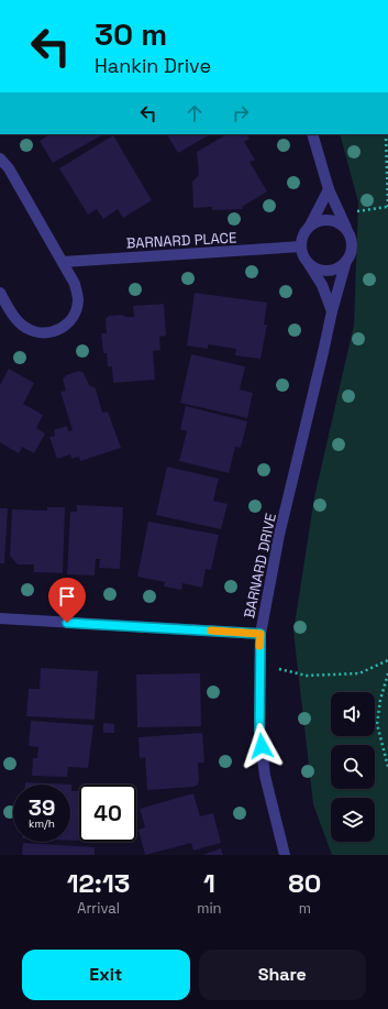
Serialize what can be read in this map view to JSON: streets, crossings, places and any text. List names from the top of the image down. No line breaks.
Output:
{"streets":{"street":["BARNARD PLACE","BARNARD DRIVE"]},"crossings":[["BARNARD PLACE","BARNARD DRIVE"]],"page":{"turn":["30 m","Hankin Drive"],"speed":"39 km/h","limit":"40","eta":["12:13","Arrival","1","min","80","m"],"buttons":["Exit","Share"]}}
